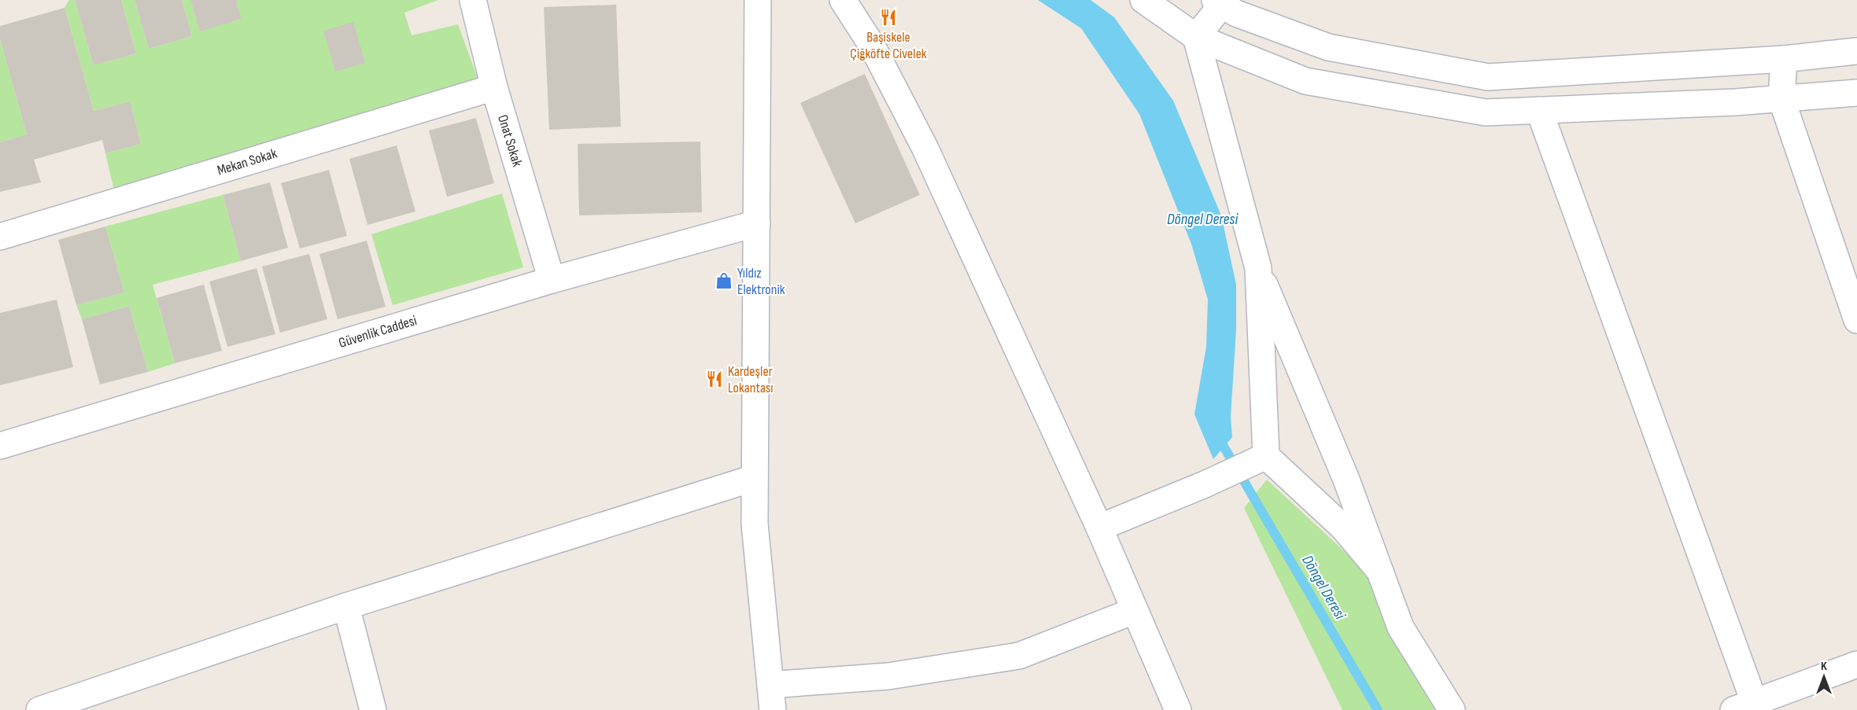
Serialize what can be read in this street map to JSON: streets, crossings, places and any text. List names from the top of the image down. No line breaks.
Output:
{"streets":{"street":["Onat Sokak","Mekan Sokak","Güvenlik Caddesi"]},"crossings":[["Onat Sokak","Mekan Sokak"],["Onat Sokak","Güvenlik Caddesi"]],"water":["Döngel Deresi"],"places":{"restaurant":["Başiskele Çiğköfte Civelek","Kardeşler Lokantası"],"shop":["Yıldız Elektronik"]},"north":"top"}
